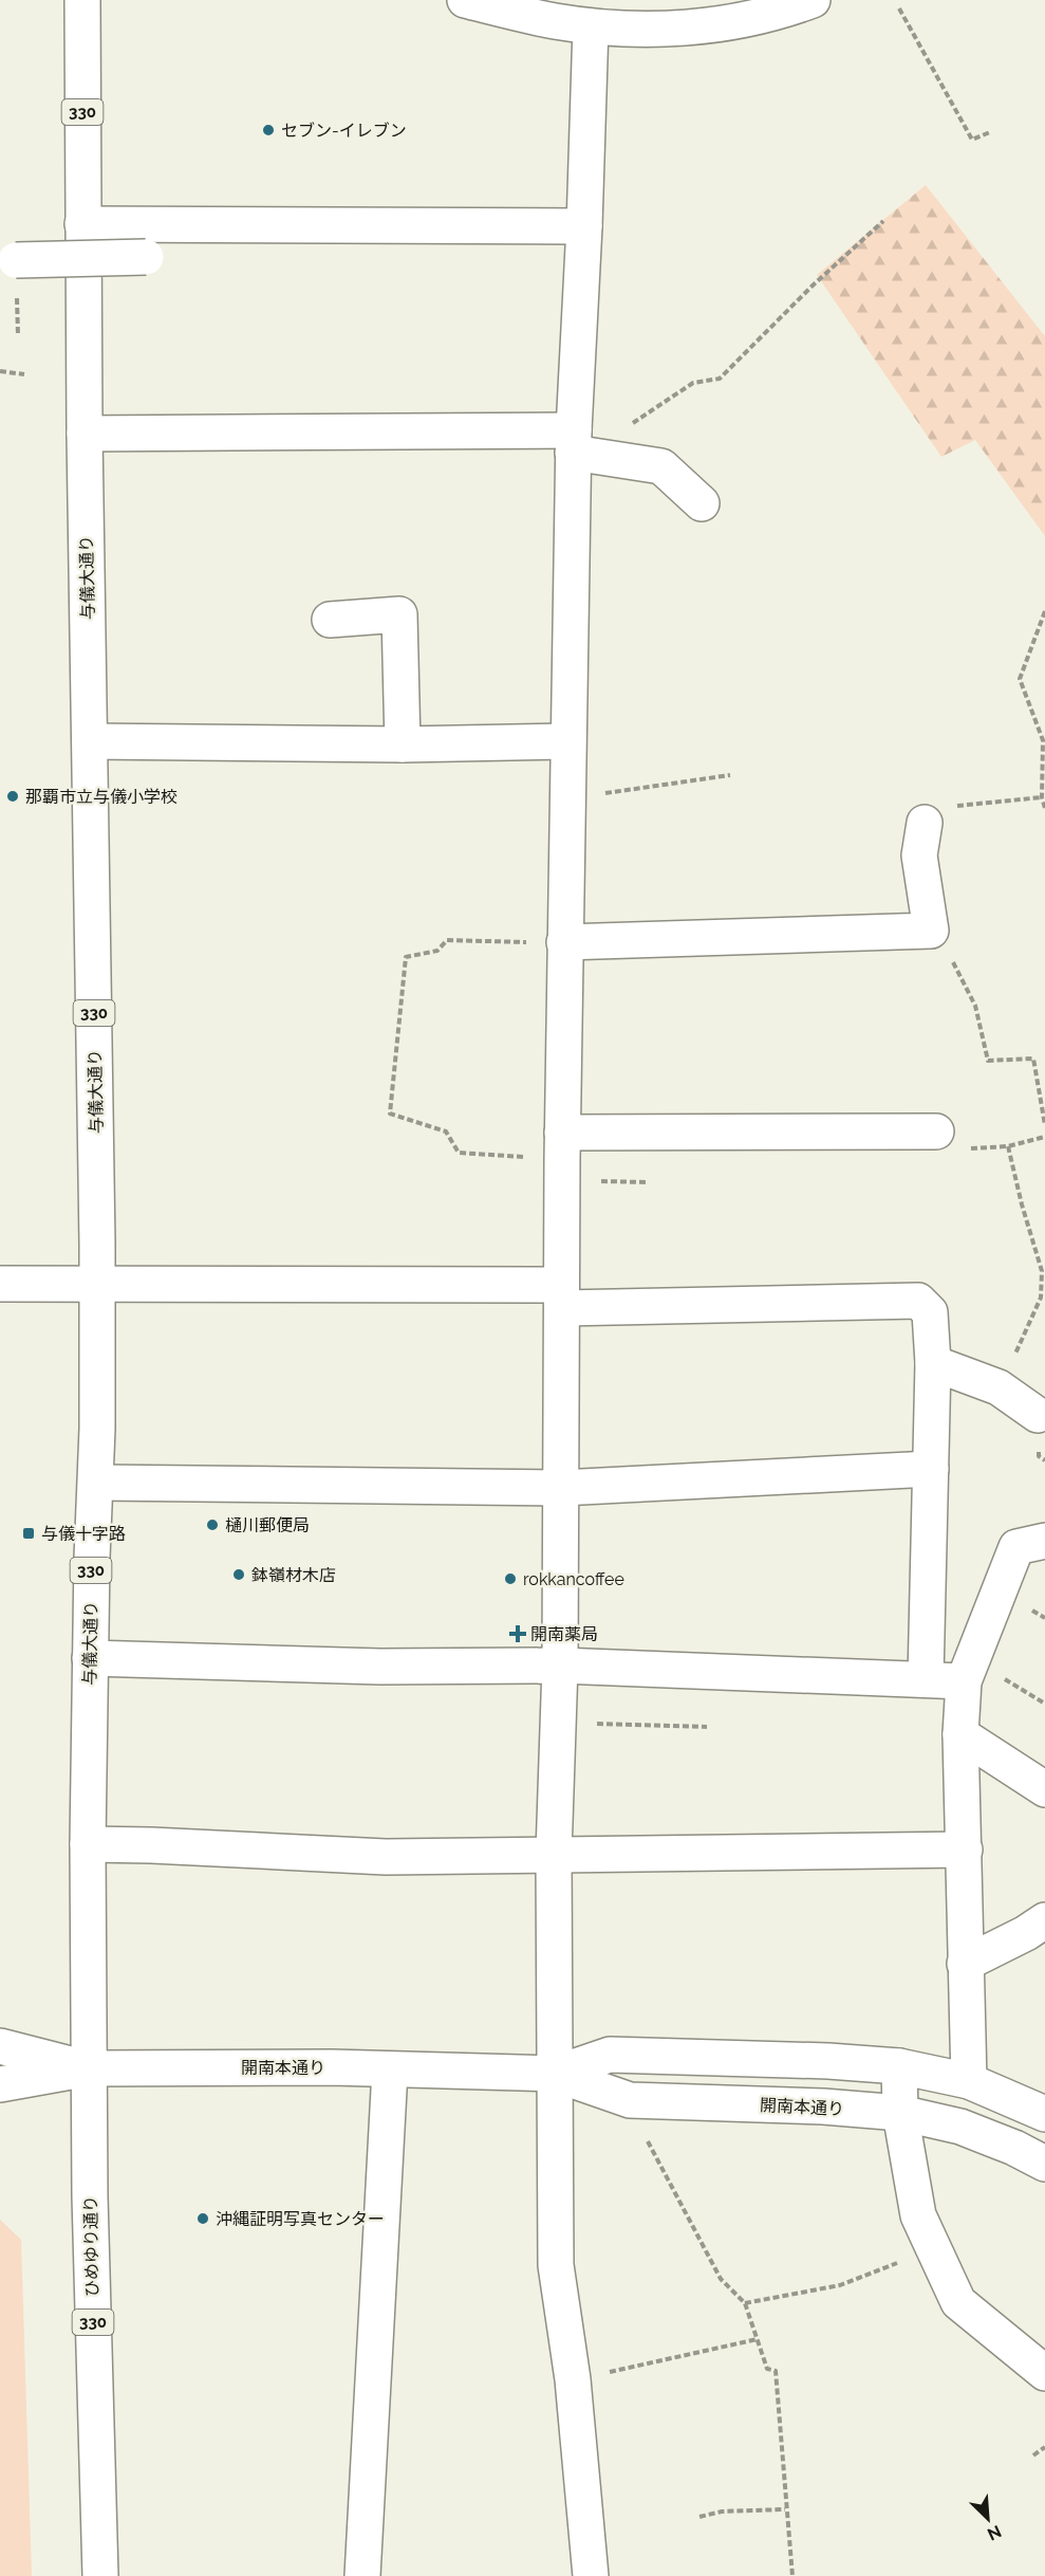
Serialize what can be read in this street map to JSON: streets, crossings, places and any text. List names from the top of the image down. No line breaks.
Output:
{"streets":{"main road":["330","与儀大通り","開南本通り","ひめゆり通り"]},"crossings":[["与儀大通り","開南本通り"],["与儀大通り","ひめゆり通り"],["開南本通り","ひめゆり通り"]],"places":{"other":["セブン-イレブン","那覇市立与儀小学校","樋川郵便局","鉢嶺材木店","rokkancoffee","沖縄証明写真センター"],"transit":["与儀十字路"],"health":["開南薬局"]},"north":"bottom right"}
